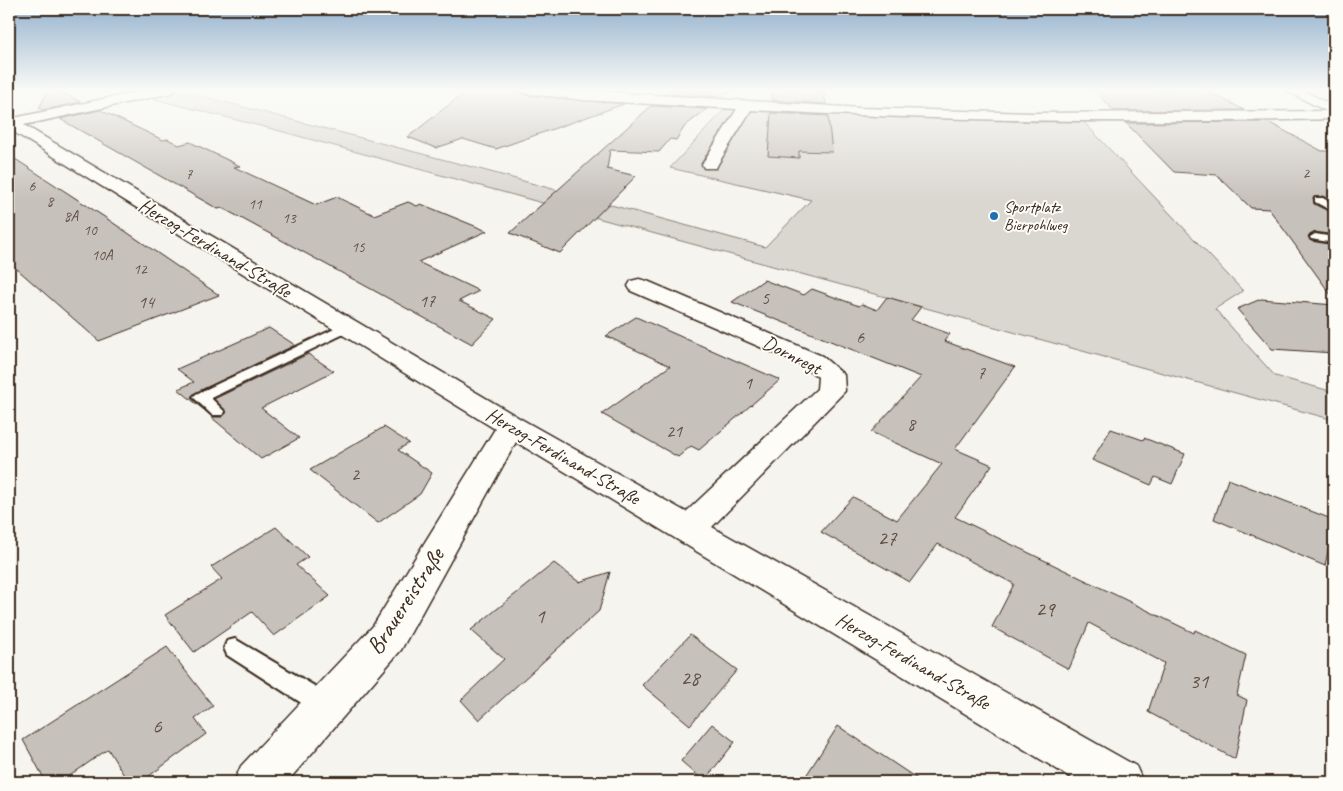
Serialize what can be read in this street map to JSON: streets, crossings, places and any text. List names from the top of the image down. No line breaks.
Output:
{"streets":{"street":["Herzog-Ferdinand-Straße","Dornregt","Brauereistraße"]},"crossings":[["Herzog-Ferdinand-Straße","Dornregt"],["Herzog-Ferdinand-Straße","Brauereistraße"]],"places":["Sportplatz Bierpohlweg"],"house_numbers":["2","7","6","8","11","8A","13","10","15","10A","12","5","17","14","6","7","1","8","21","2","27","29","1","28","31","6"]}
